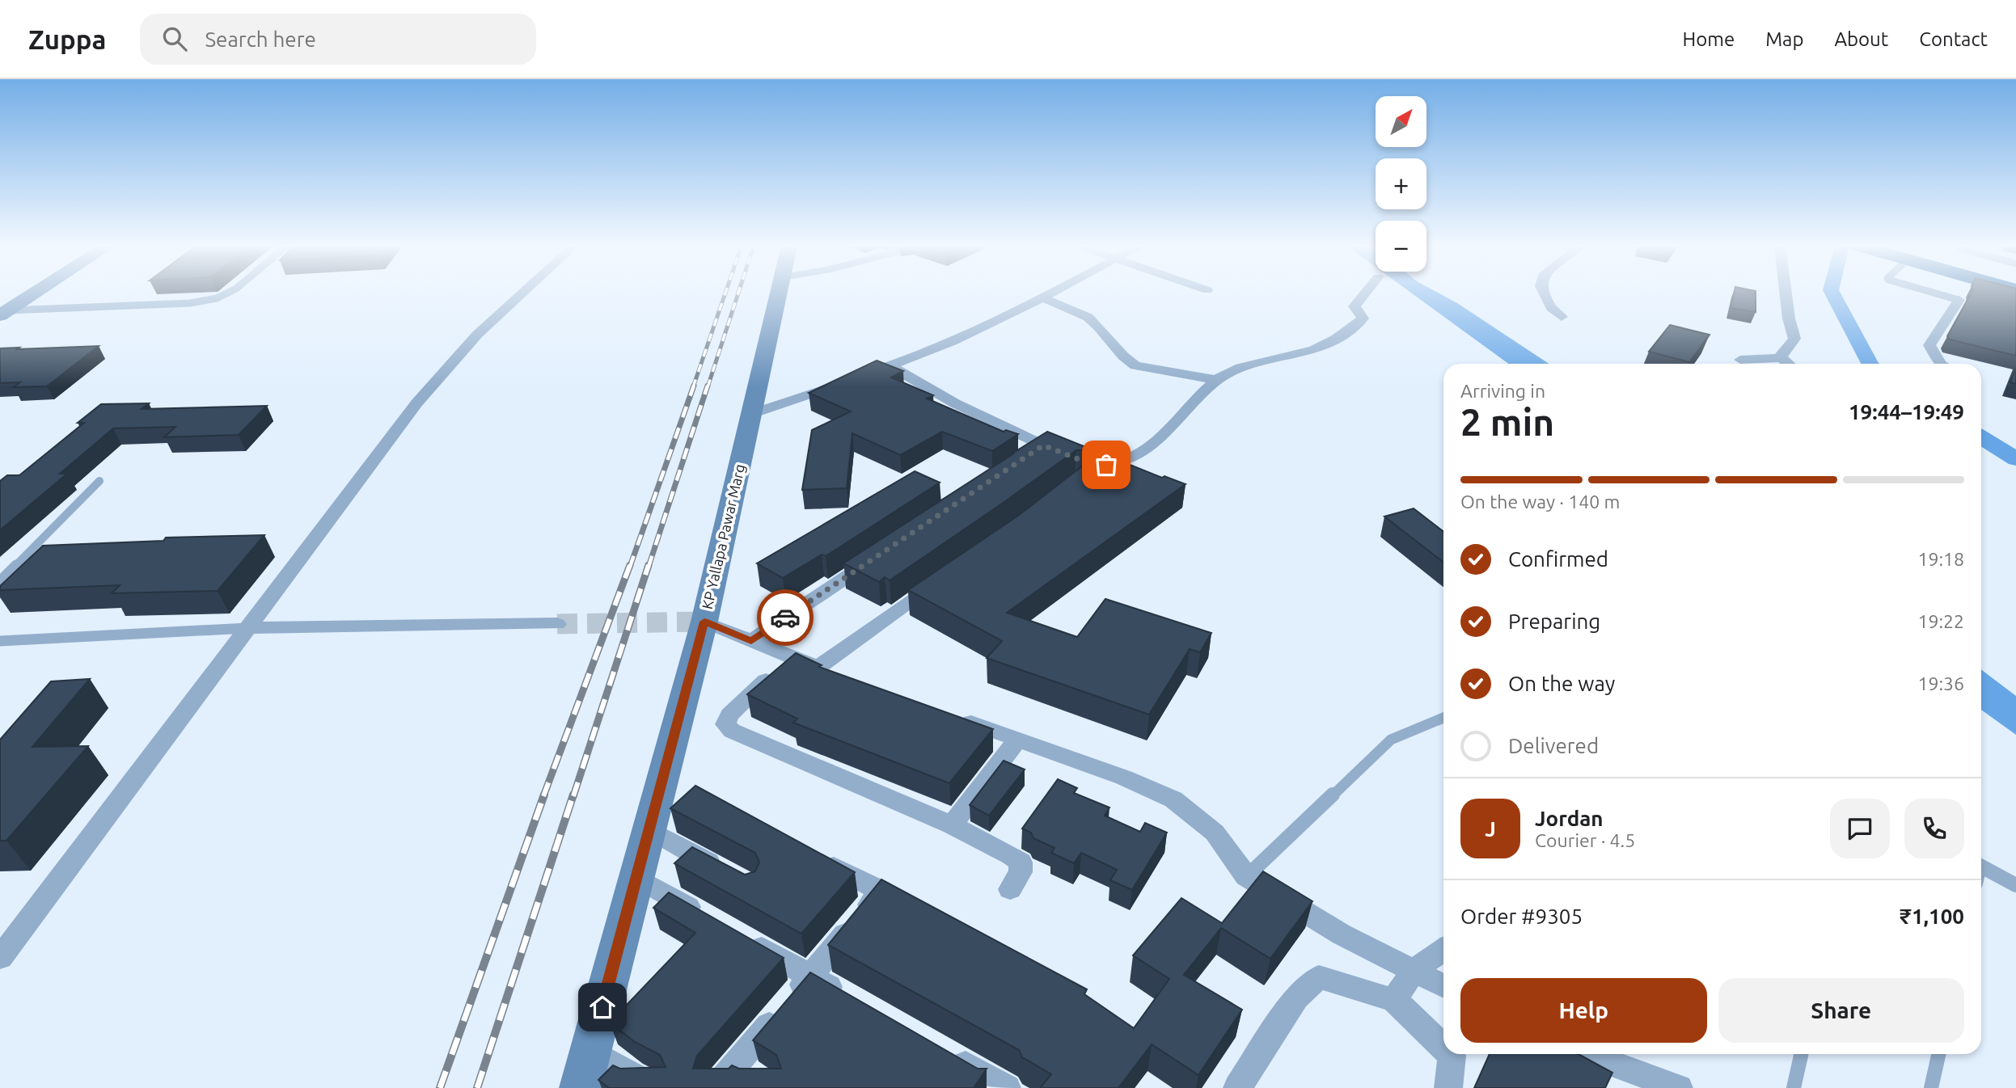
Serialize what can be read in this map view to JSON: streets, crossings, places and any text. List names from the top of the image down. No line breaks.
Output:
{"streets":{"street":["KP Yallapa Pawar Marg"]},"north":"top right","page":{"header":"Zuppa","search":"Search here","nav":["Home","Map","About","Contact"],"map_buttons":["+","−"],"heading":["2 min","Arriving in","19:44–19:49"],"panel":["Jordan","Courier · 4.5","Order #9305","₹1,100"],"bar":"On the way · 140 m","list":[["Confirmed","19:18"],["Preparing","19:22"],["On the way","19:36"],"Delivered"],"round":"J","buttons":["Help","Share"]}}
